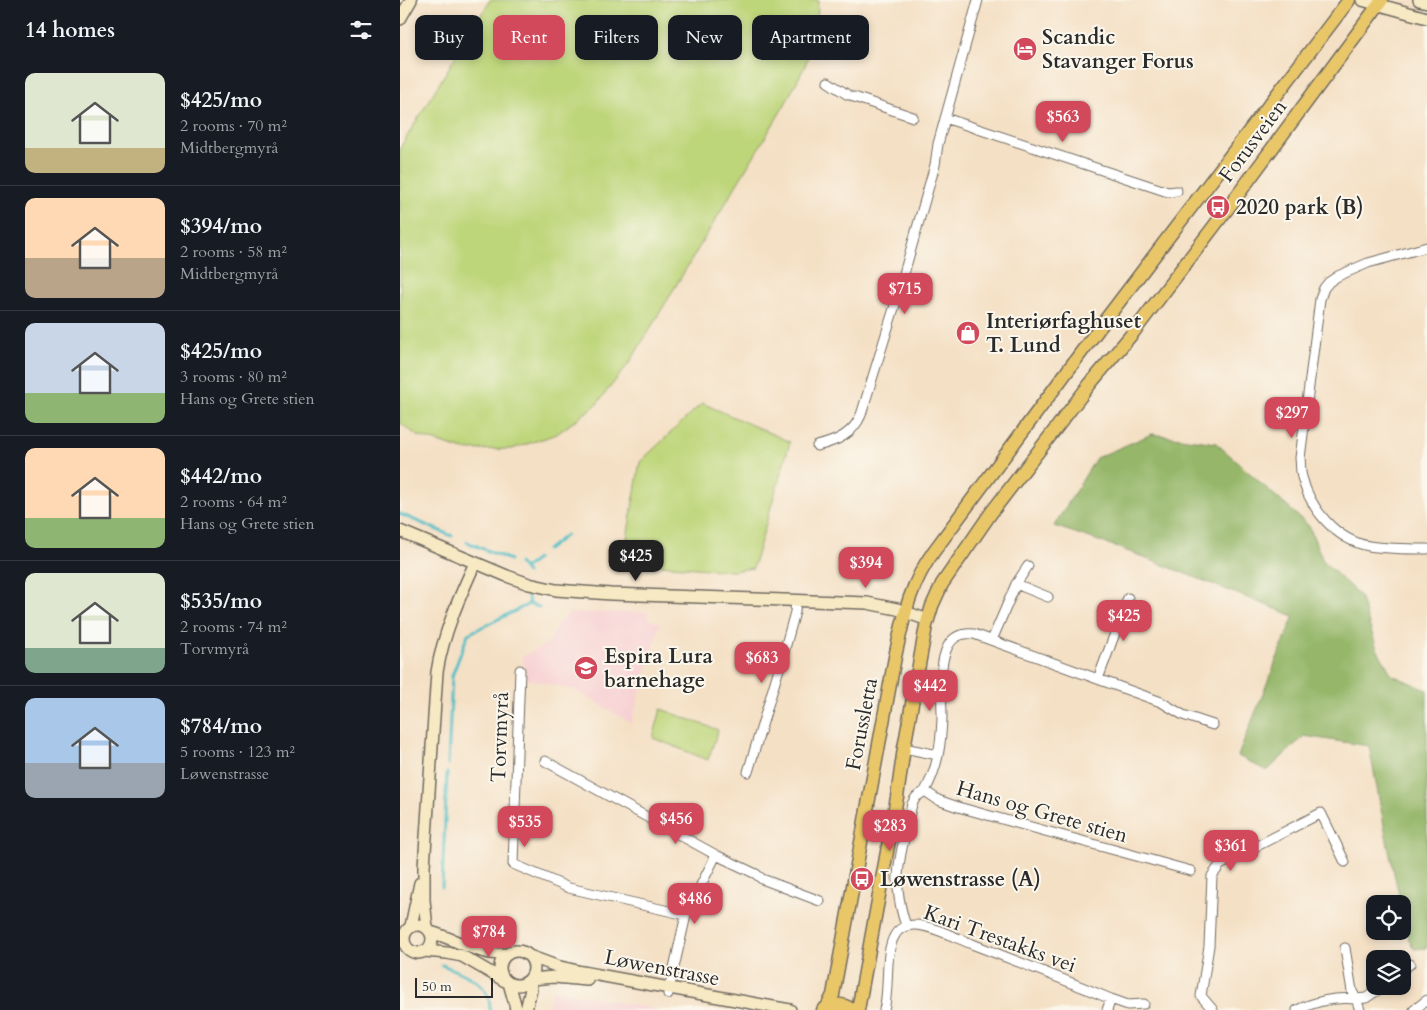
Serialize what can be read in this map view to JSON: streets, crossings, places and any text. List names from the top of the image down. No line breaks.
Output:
{"streets":{"main road":["Forusveien","Forussletta"],"street":["Torvmyrå","Hans og Grete stien","Kari Trestakks vei","Løwenstrasse"]},"crossings":[["Forusveien","Forussletta"]],"places":{"hotel":["Scandic Stavanger Forus"],"bus stop":["2020 park (B)","Løwenstrasse (A)"],"shop":["Interiørfaghuset T. Lund"],"school or university":["Espira Lura barnehage"]},"scale_bar":"50 m","page":{"heading":"14 homes","chip":["Buy","Rent","Filters","New","Apartment"],"list":[{"name":"$425/mo","note":"2 rooms · 70 m² · Midtbergmyrå"},{"name":"$394/mo","note":"2 rooms · 58 m² · Midtbergmyrå"},{"name":"$425/mo","note":"3 rooms · 80 m² · Hans og Grete stien"},{"name":"$442/mo","note":"2 rooms · 64 m² · Hans og Grete stien"},{"name":"$535/mo","note":"2 rooms · 74 m² · Torvmyrå"},{"name":"$784/mo","note":"5 rooms · 123 m² · Løwenstrasse"}],"price":["$563","$715","$297","$425","$394","$425","$683","$442","$456","$535","$283","$361","$486","$784"],"scale":"50 m"}}
